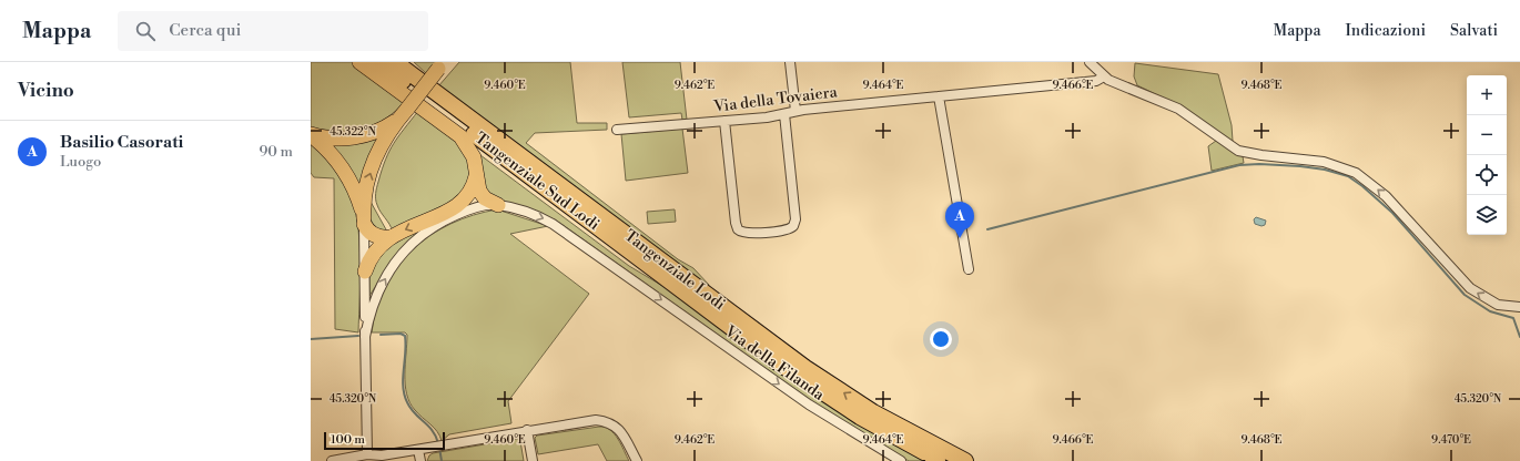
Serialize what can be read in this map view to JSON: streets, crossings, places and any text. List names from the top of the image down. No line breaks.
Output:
{"streets":{"highway":["Tangenziale Sud Lodi","Tangenziale Lodi"],"street":["Via della Tovaiera","Via della Filanda"]},"one_way":["Via della Filanda"],"scale_bar":"100 m","page":{"header":"Mappa","search":"Cerca qui","nav":["Mappa","Indicazioni","Salvati"],"heading":"Vicino","map_buttons":["+","−"],"list":[{"mark":"A","name":"Basilio Casorati","note":"Luogo","value":"90 m"}],"pins":"A","scale":"100 m"},"coordinates":["9.460°E","9.462°E","9.464°E","9.466°E","9.468°E","45.322°N","45.320°N","9.470°E"]}
